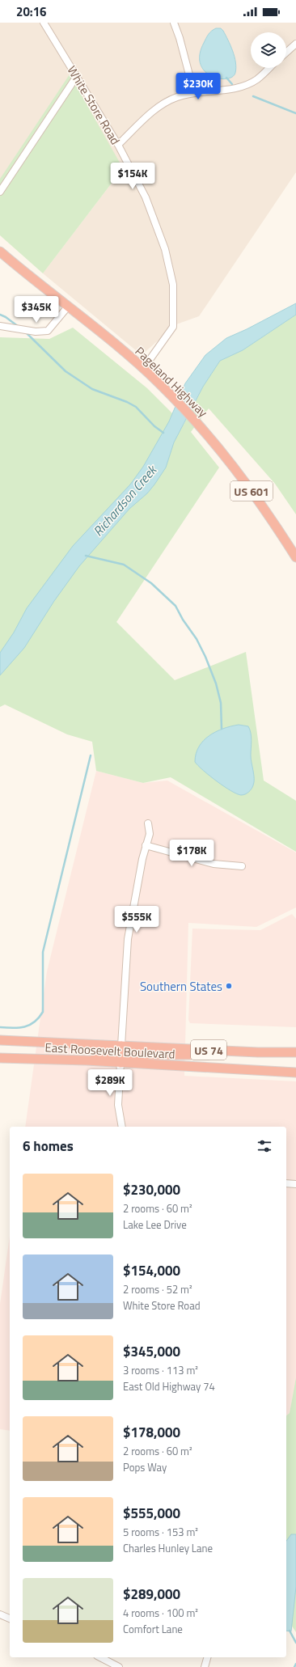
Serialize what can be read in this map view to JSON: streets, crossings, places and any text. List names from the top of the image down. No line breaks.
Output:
{"streets":{"highway":["Pageland Highway","US 601","US 74","East Roosevelt Boulevard"],"street":["White Store Road"]},"crossings":[["White Store Road","Pageland Highway"]],"water":["Richardson Creek"],"places":["Southern States"],"page":{"status":"20:16","price":["$230K","$154K","$345K","$178K","$555K","$289K"],"heading":"6 homes","list":[{"name":"$230,000","note":"2 rooms · 60 m² · Lake Lee Drive"},{"name":"$154,000","note":"2 rooms · 52 m² · White Store Road"},{"name":"$345,000","note":"3 rooms · 113 m² · East Old Highway 74"},{"name":"$178,000","note":"2 rooms · 60 m² · Pops Way"},{"name":"$555,000","note":"5 rooms · 153 m² · Charles Hunley Lane"},{"name":"$289,000","note":"4 rooms · 100 m² · Comfort Lane"}]}}
